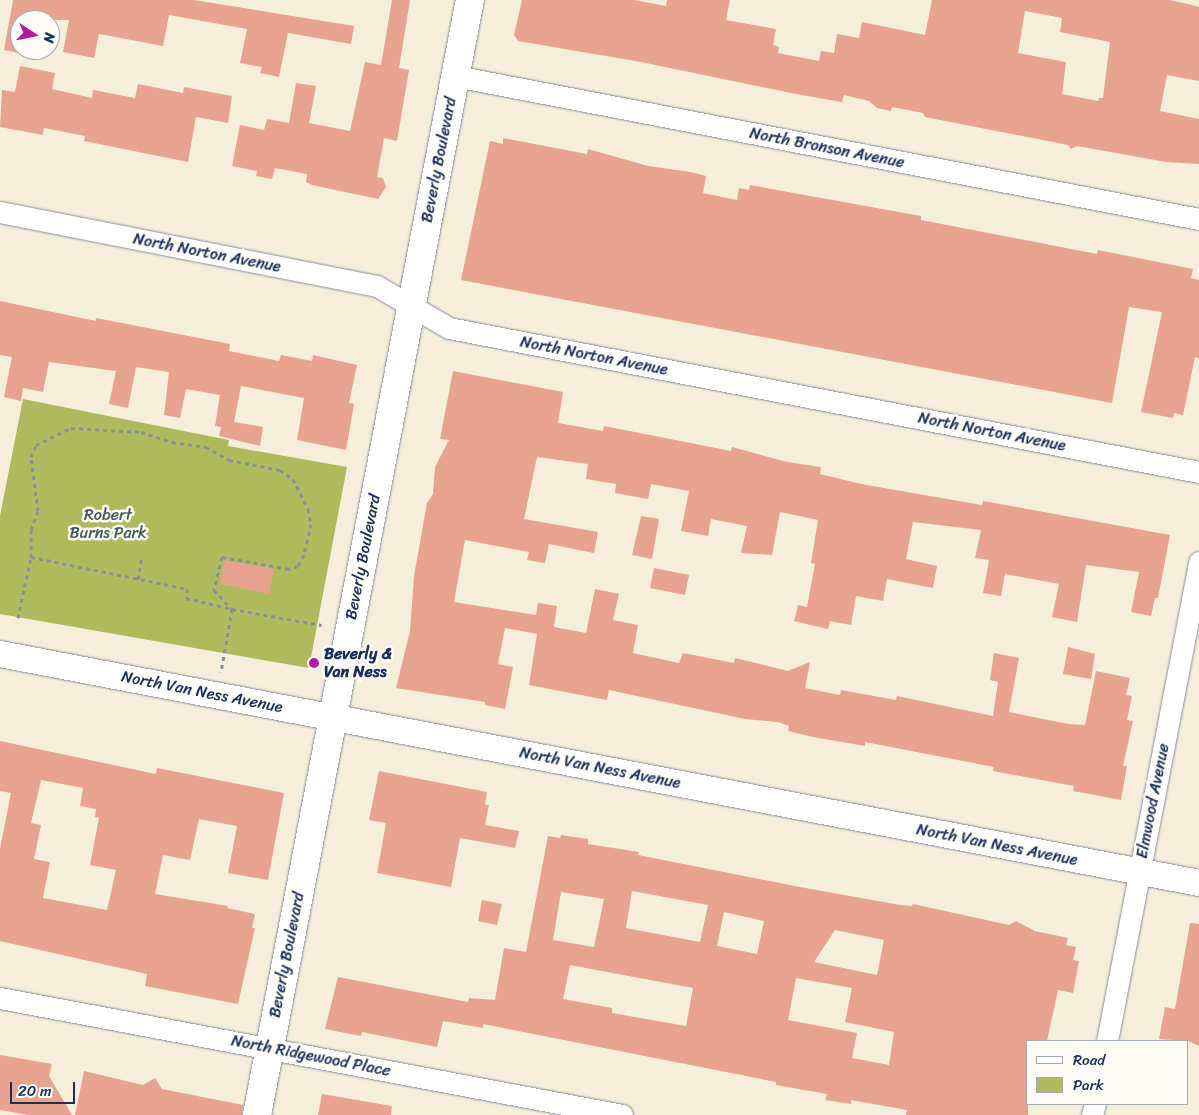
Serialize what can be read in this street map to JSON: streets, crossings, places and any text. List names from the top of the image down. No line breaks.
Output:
{"streets":{"main road":["Beverly Boulevard"],"street":["North Bronson Avenue","North Norton Avenue","North Van Ness Avenue","Elmwood Avenue","North Ridgewood Place"]},"crossings":[["North Bronson Avenue","Beverly Boulevard"],["Beverly Boulevard","North Norton Avenue"],["Beverly Boulevard","North Van Ness Avenue"],["Beverly Boulevard","North Ridgewood Place"],["North Van Ness Avenue","Elmwood Avenue"]],"parks":["Robert Burns Park"],"places":["Beverly & Van Ness"],"legend":["Road","Park"],"scale_bar":"20 m","north":"right"}
